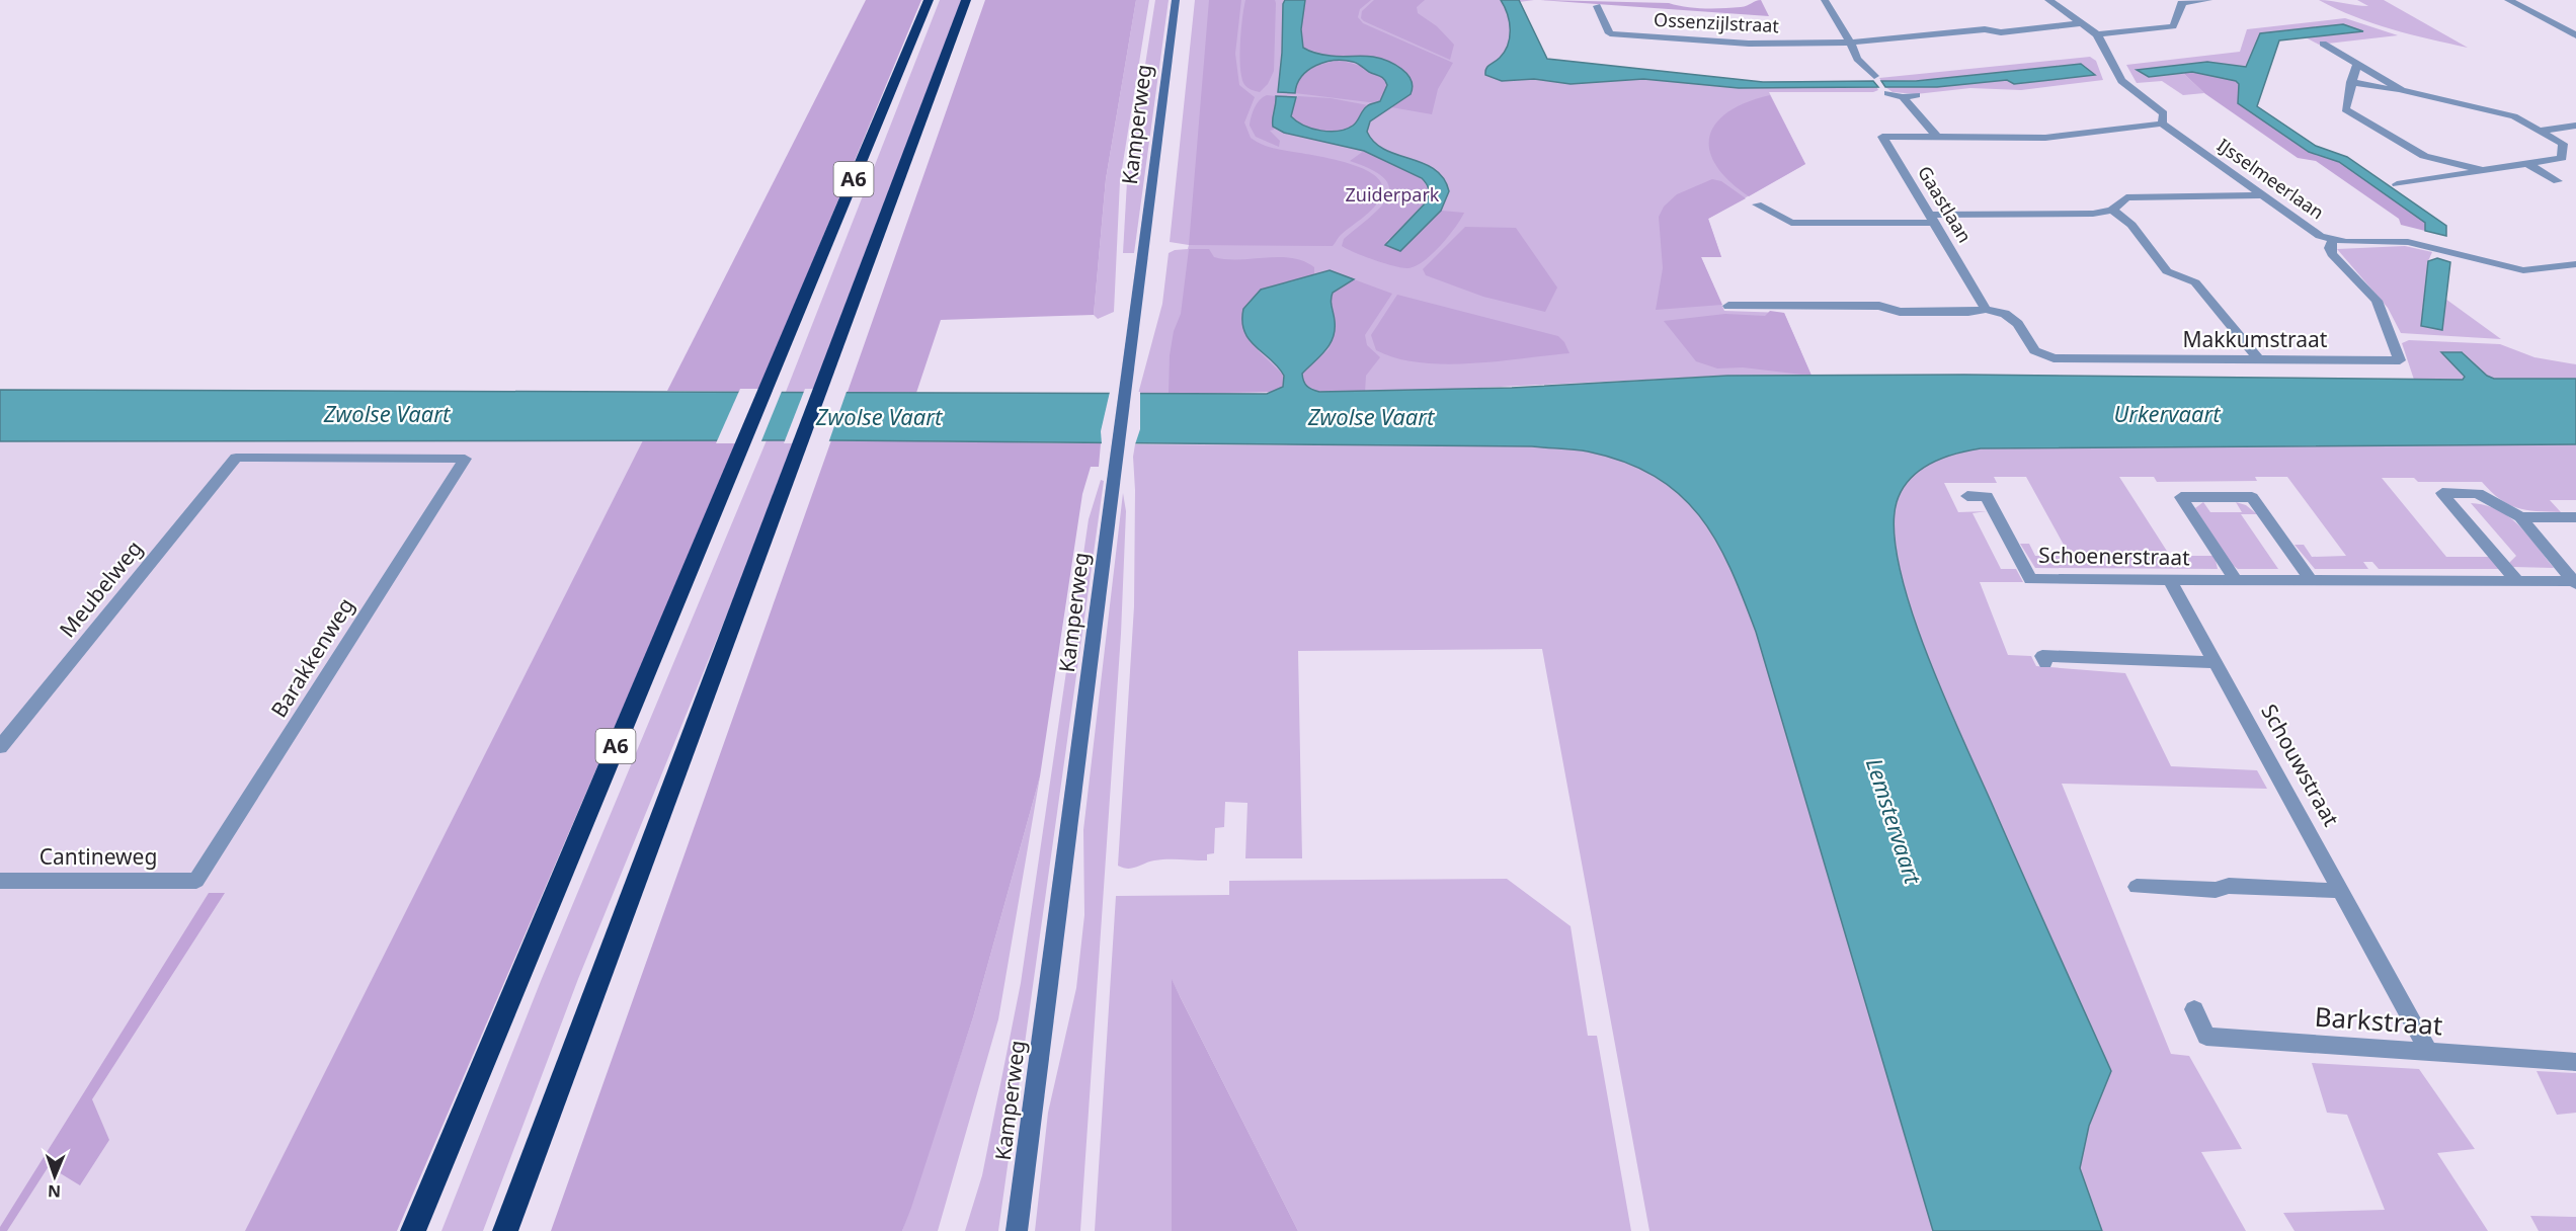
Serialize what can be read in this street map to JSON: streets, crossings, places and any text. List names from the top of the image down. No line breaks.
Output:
{"streets":{"highway":["A6"],"main road":["Kamperweg"],"street":["Ossenzijlstraat","IJsselmeerlaan","Gaastlaan","Makkumstraat","Schoenerstraat","Meubelweg","Barakkenweg","Schouwstraat","Cantineweg","Barkstraat"]},"crossings":[["IJsselmeerlaan","Gaastlaan"],["IJsselmeerlaan","Makkumstraat"],["Gaastlaan","Makkumstraat"],["Schoenerstraat","Schouwstraat"],["Meubelweg","Barakkenweg"],["Barakkenweg","Cantineweg"],["Schouwstraat","Barkstraat"]],"water":["Zwolse Vaart","Urkervaart","Lemstervaart"],"parks":["Zuiderpark"],"north":"bottom"}
